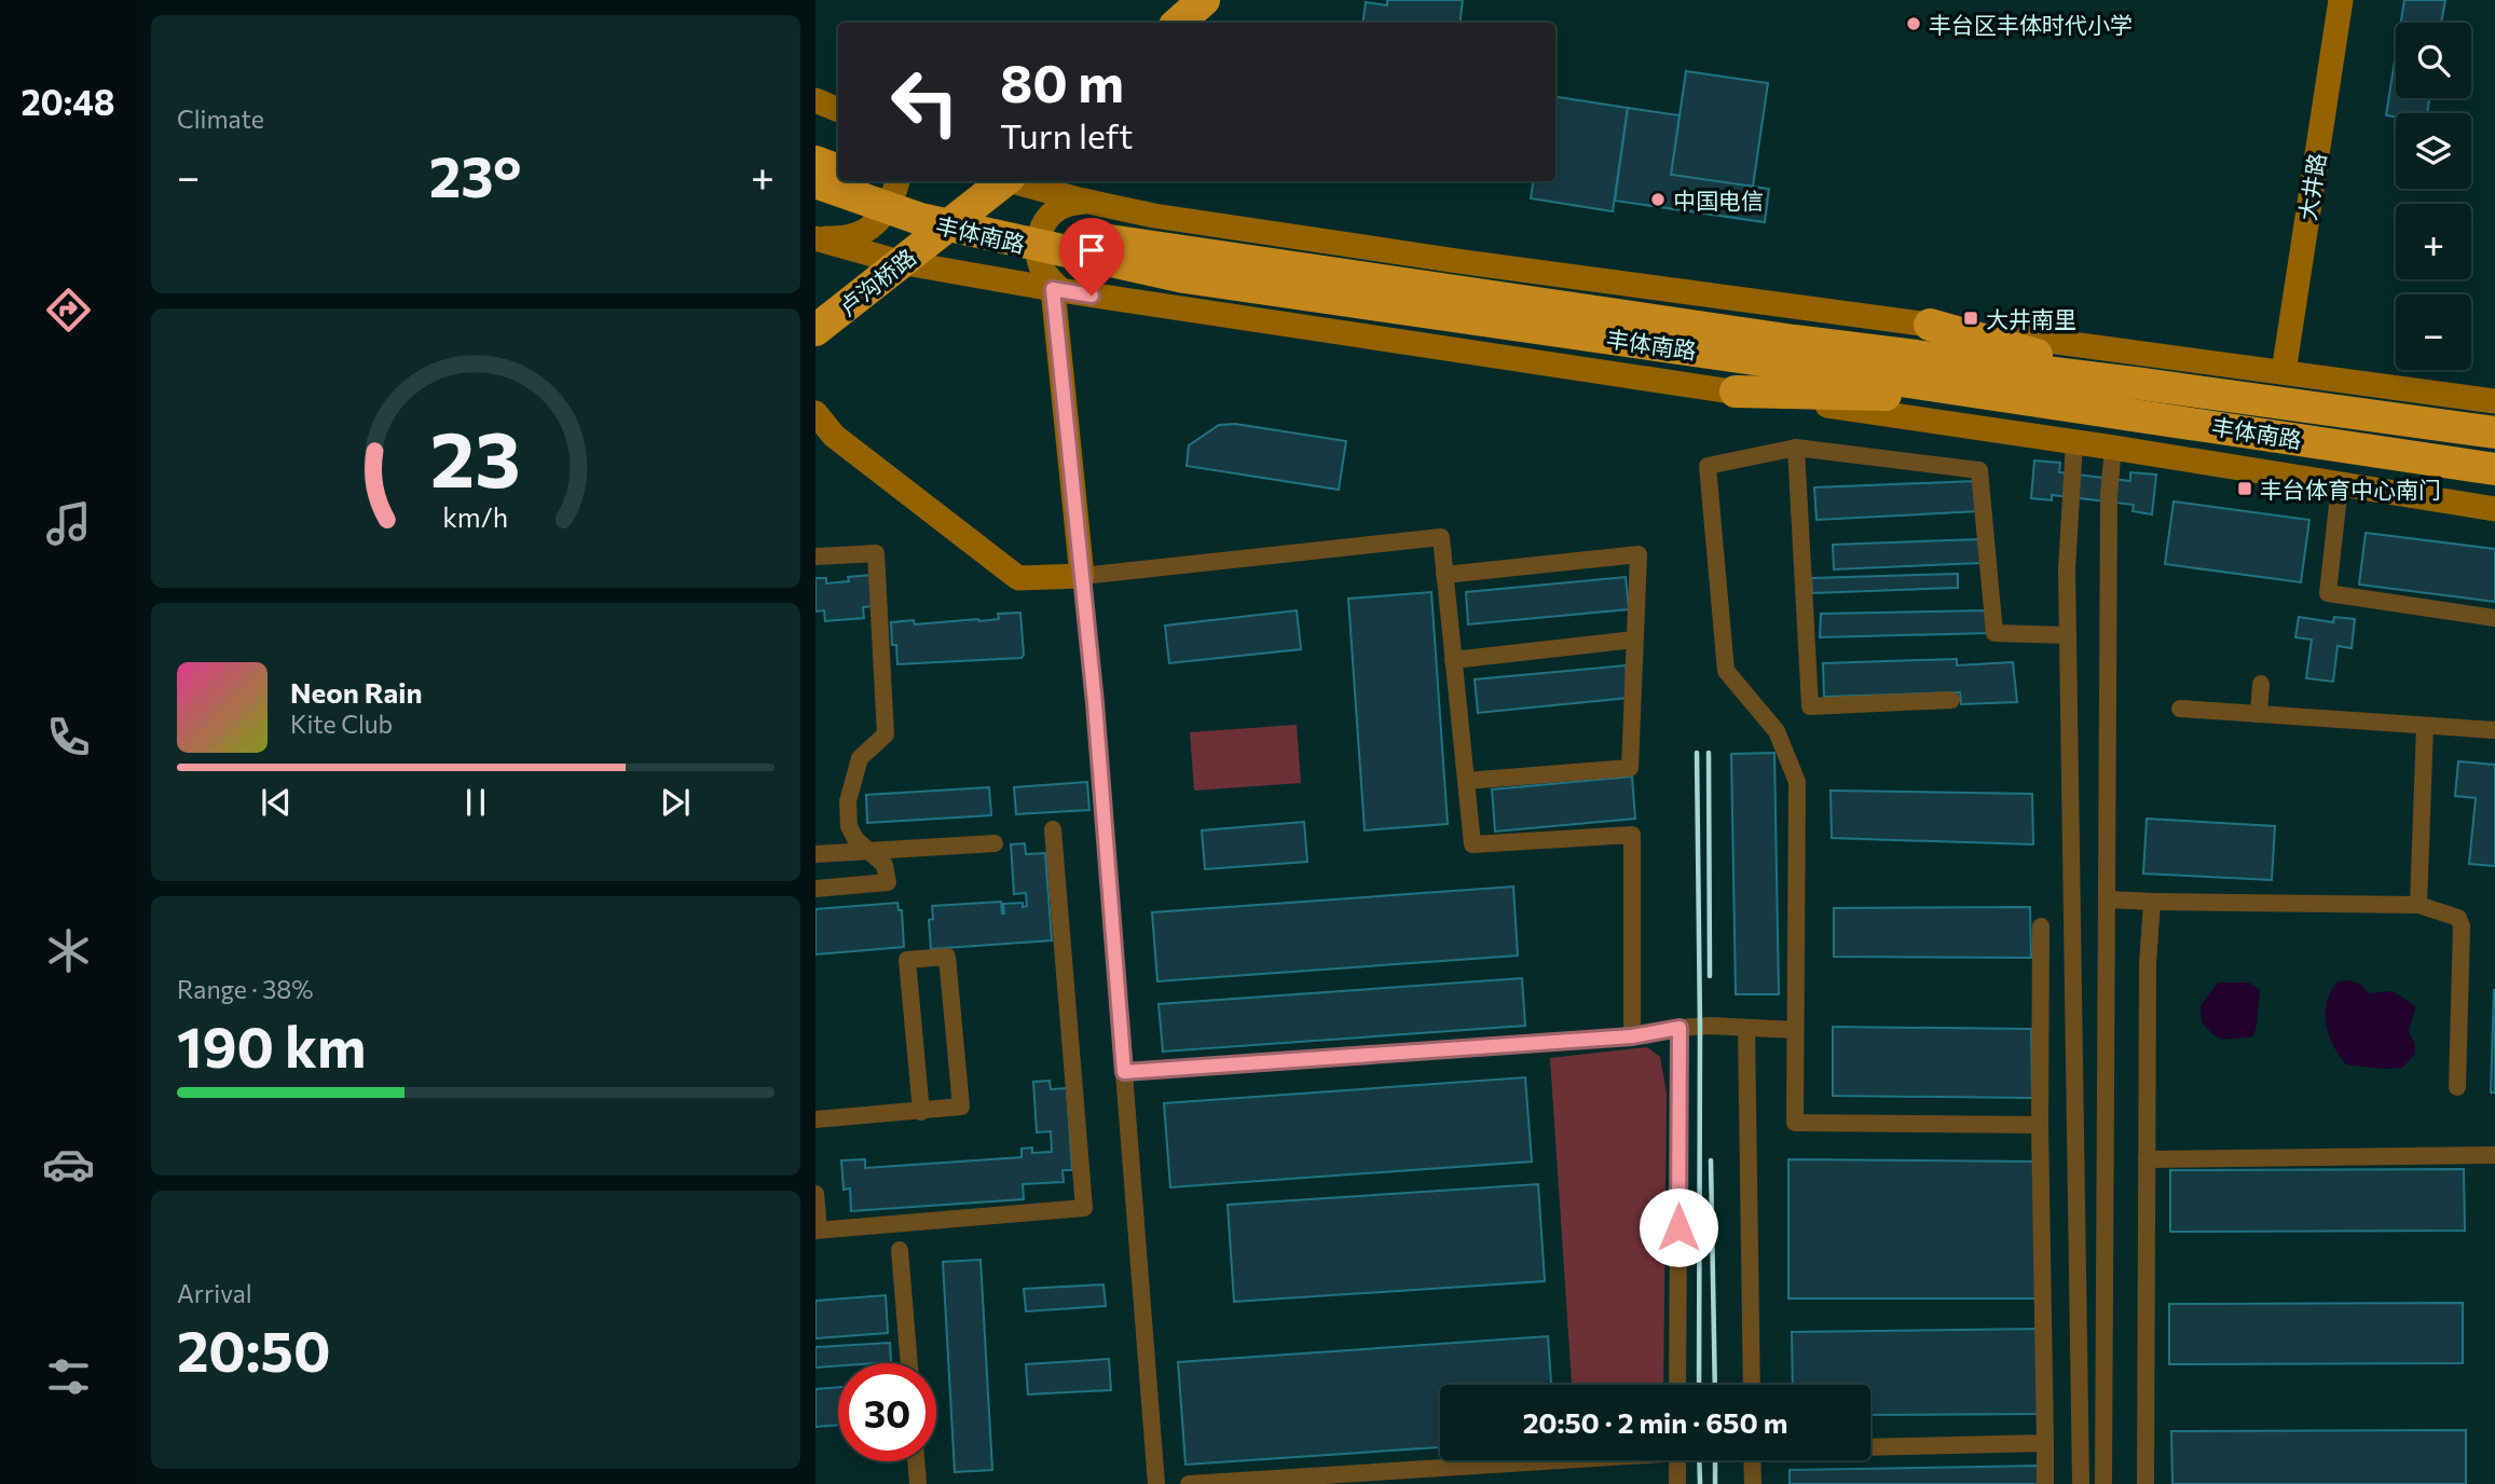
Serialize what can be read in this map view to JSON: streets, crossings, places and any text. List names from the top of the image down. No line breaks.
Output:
{"streets":{"highway":["丰体南路","卢沟桥路"],"street":["大井路"]},"crossings":[["丰体南路","卢沟桥路"]],"places":{"other":["丰台区丰体时代小学","中国电信"],"transit":["大井南里","丰台体育中心南门"]},"page":{"tabs":"20:48","tile":["Climate",["Range · 38%","190 km"],["Arrival","20:50"]],"map_buttons":["+","−"],"turn":["80 m","Turn left"],"heat":["−","23°","+"],"song":["Neon Rain","Kite Club"],"limit":"30","trip":"20:50 · 2 min · 650 m","gauge":["23","km/h"]}}
